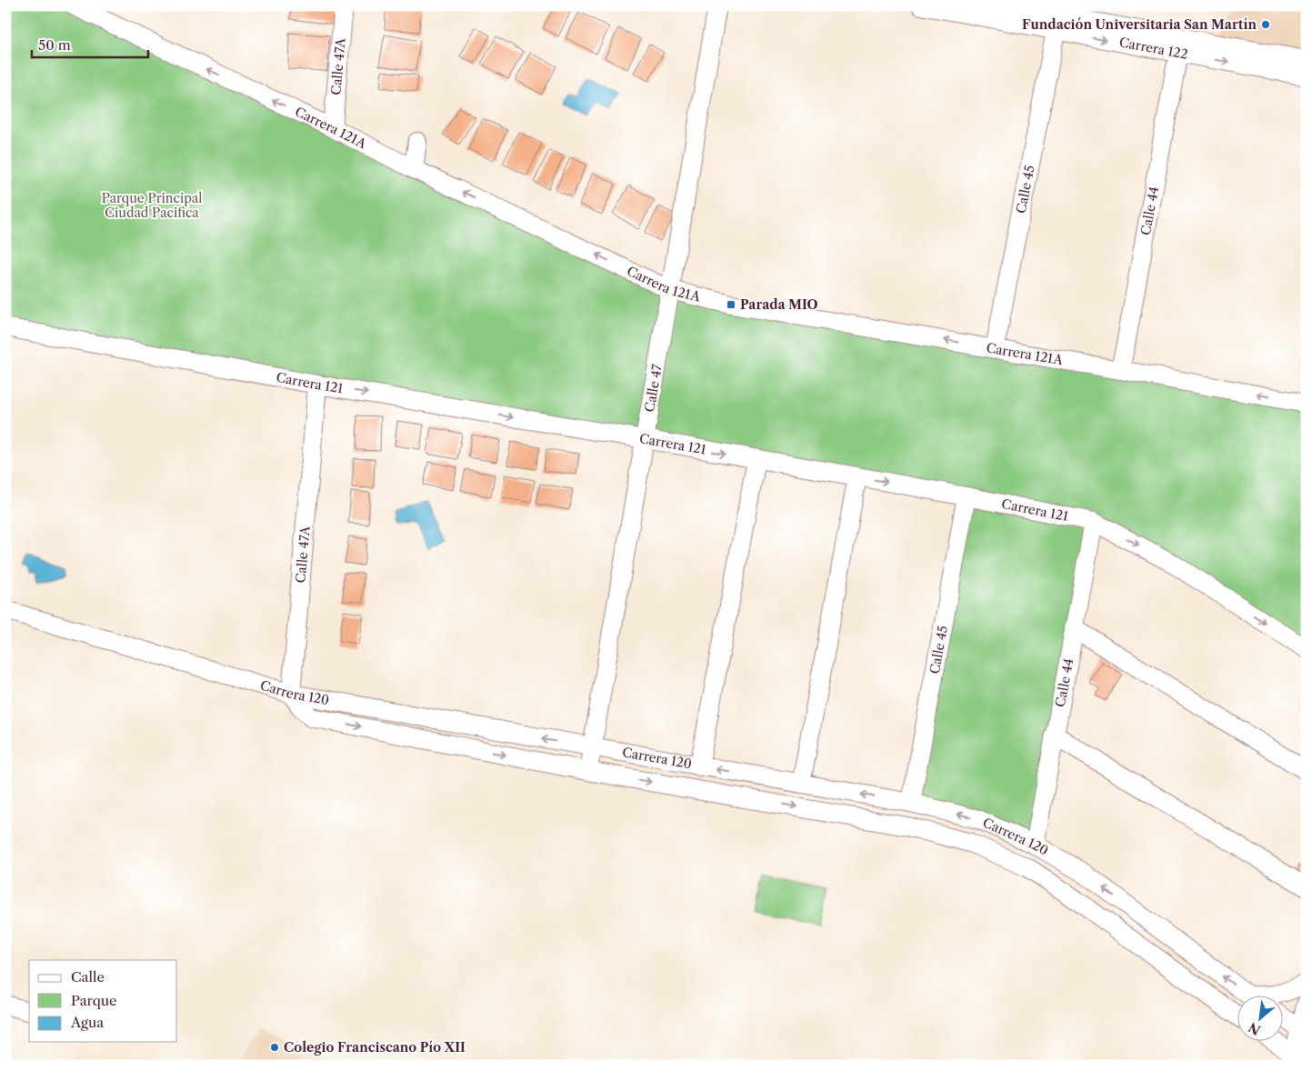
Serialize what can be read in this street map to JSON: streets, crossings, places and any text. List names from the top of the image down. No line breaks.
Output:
{"streets":{"street":["Carrera 122","Calle 47A","Carrera 121A","Calle 45","Calle 44","Carrera 121","Calle 47","Carrera 120"]},"crossings":[["Carrera 122","Calle 45"],["Carrera 122","Calle 44"],["Calle 47A","Carrera 121A"],["Calle 47A","Carrera 121"],["Calle 47A","Carrera 120"],["Carrera 121A","Calle 45"],["Carrera 121A","Calle 44"],["Carrera 121A","Calle 47"],["Calle 45","Carrera 121"],["Calle 45","Carrera 120"],["Calle 44","Carrera 121"],["Calle 44","Carrera 120"],["Carrera 121","Calle 47"],["Calle 47","Carrera 120"]],"one_way":["Carrera 121A","Carrera 121"],"parks":["Parque Principal Ciudad Pacifica"],"places":{"other":["Fundación Universitaria San Martín","Colegio Franciscano Pío XII"],"transit":["Parada MIO"]},"legend":["Calle","Parque","Agua"],"scale_bar":"50 m","north":"bottom left"}
